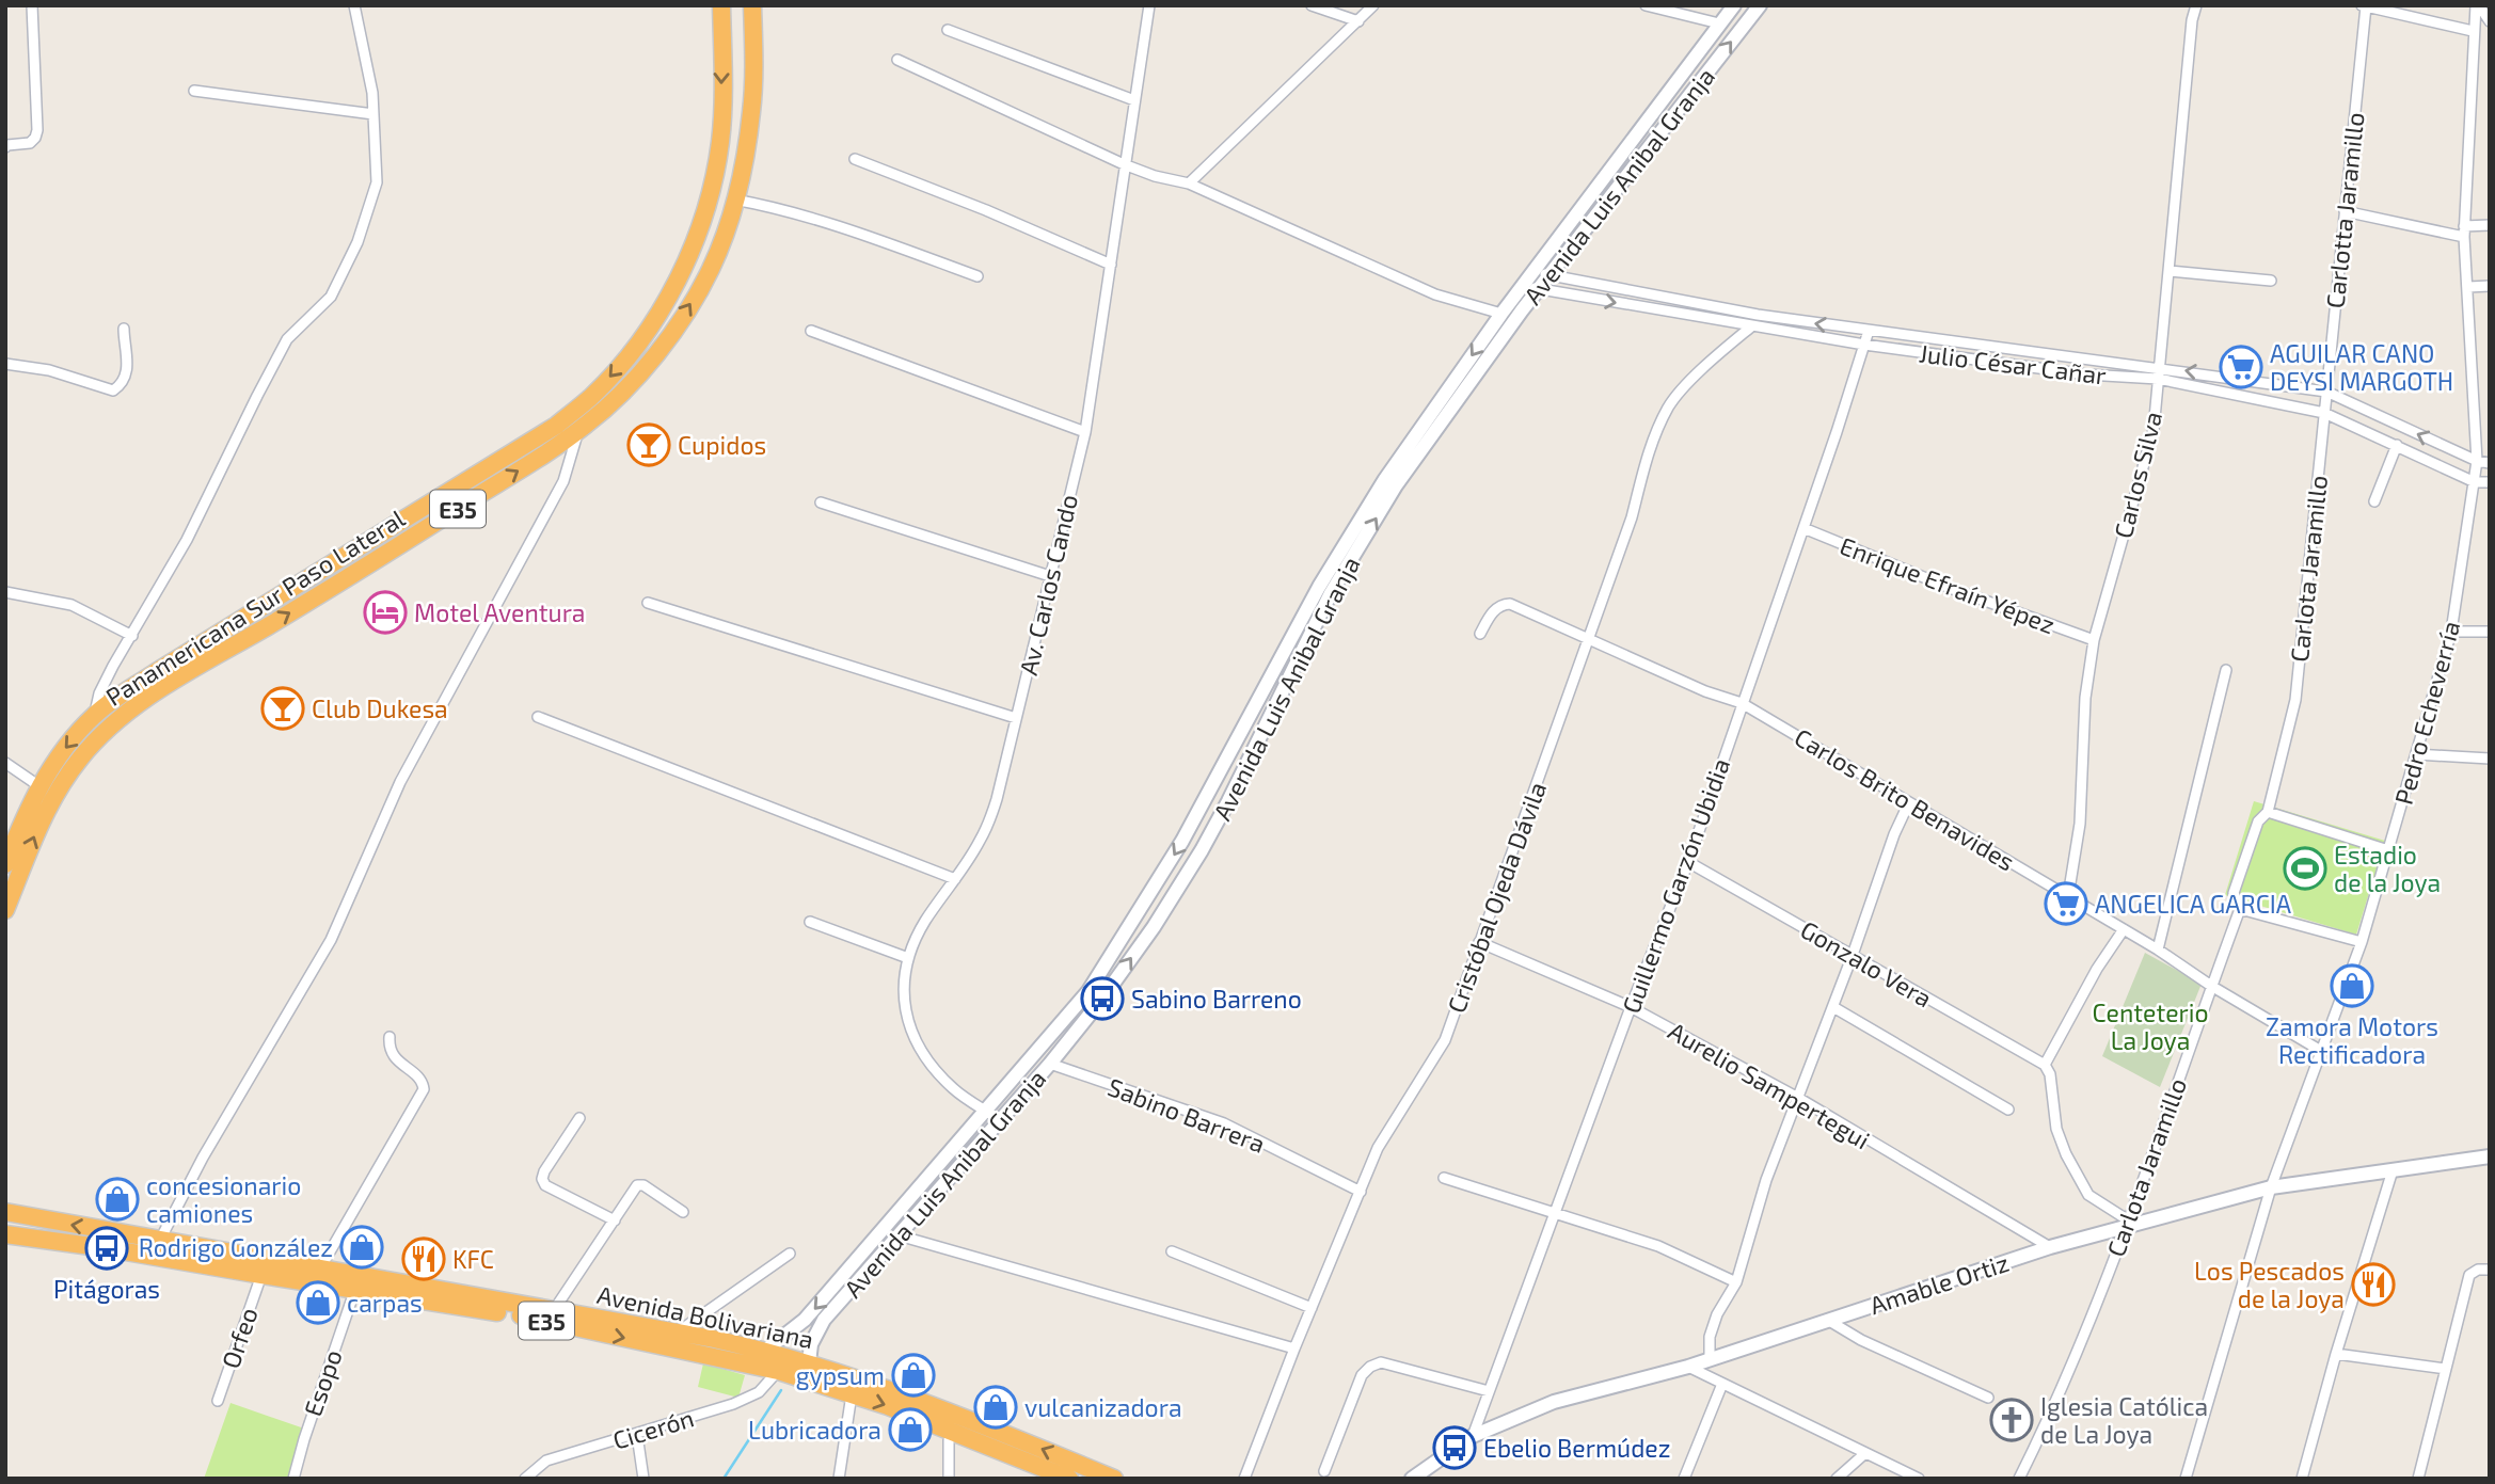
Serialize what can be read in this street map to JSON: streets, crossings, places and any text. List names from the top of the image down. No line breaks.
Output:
{"streets":{"highway":["E35","Panamericana Sur Paso Lateral","Avenida Bolivariana"],"main road":["Avenida Luis Anibal Granja","Amable Ortiz"],"street":["Carlotta Jaramillo","Julio César Cañar","Carlos Silva","Carlota Jaramillo","Av. Carlos Cando","Enrique Efraín Yépez","Pedro Echeverría","Carlos Brito Benavides","Guillermo Garzón Ubidia","Cristóbal Ojeda Dávila","Gonzalo Vera","Aurelio Sampertegui","Sabino Barrera","Orfeo","Esopo","Cicerón"]},"crossings":[["Avenida Luis Anibal Granja","Julio César Cañar"],["Avenida Luis Anibal Granja","Av. Carlos Cando"],["Avenida Luis Anibal Granja","Sabino Barrera"],["Avenida Luis Anibal Granja","Avenida Bolivariana"],["Carlotta Jaramillo","Julio César Cañar"],["Carlotta Jaramillo","Carlota Jaramillo"],["Julio César Cañar","Carlos Silva"],["Julio César Cañar","Carlota Jaramillo"],["Julio César Cañar","Pedro Echeverría"],["Julio César Cañar","Guillermo Garzón Ubidia"],["Julio César Cañar","Cristóbal Ojeda Dávila"],["Carlos Silva","Enrique Efraín Yépez"],["Carlos Silva","Carlos Brito Benavides"],["Carlota Jaramillo","Carlos Brito Benavides"],["Carlota Jaramillo","Amable Ortiz"],["Enrique Efraín Yépez","Guillermo Garzón Ubidia"],["Pedro Echeverría","Carlos Brito Benavides"],["Pedro Echeverría","Amable Ortiz"],["Carlos Brito Benavides","Guillermo Garzón Ubidia"],["Carlos Brito Benavides","Cristóbal Ojeda Dávila"],["Guillermo Garzón Ubidia","Gonzalo Vera"],["Guillermo Garzón Ubidia","Aurelio Sampertegui"],["Guillermo Garzón Ubidia","Amable Ortiz"],["Cristóbal Ojeda Dávila","Aurelio Sampertegui"],["Cristóbal Ojeda Dávila","Sabino Barrera"],["Aurelio Sampertegui","Amable Ortiz"],["Avenida Bolivariana","Orfeo"],["Avenida Bolivariana","Esopo"],["Avenida Bolivariana","Cicerón"]],"parks":["Centeterio La Joya"],"places":{"supermarket":["AGUILAR CANO DEYSI MARGOTH","ANGELICA GARCIA"],"bar":["Cupidos","Club Dukesa"],"hotel":["Motel Aventura"],"sports":["Estadio de la Joya"],"shop":["Zamora Motors Rectificadora","concesionario camiones","Rodrigo González","carpas","gypsum","vulcanizadora","Lubricadora"],"bus stop":["Sabino Barreno","Pitágoras","Ebelio Bermúdez"],"restaurant":["KFC","Los Pescados de la Joya"],"church":["Iglesia Católica de La Joya"]}}
